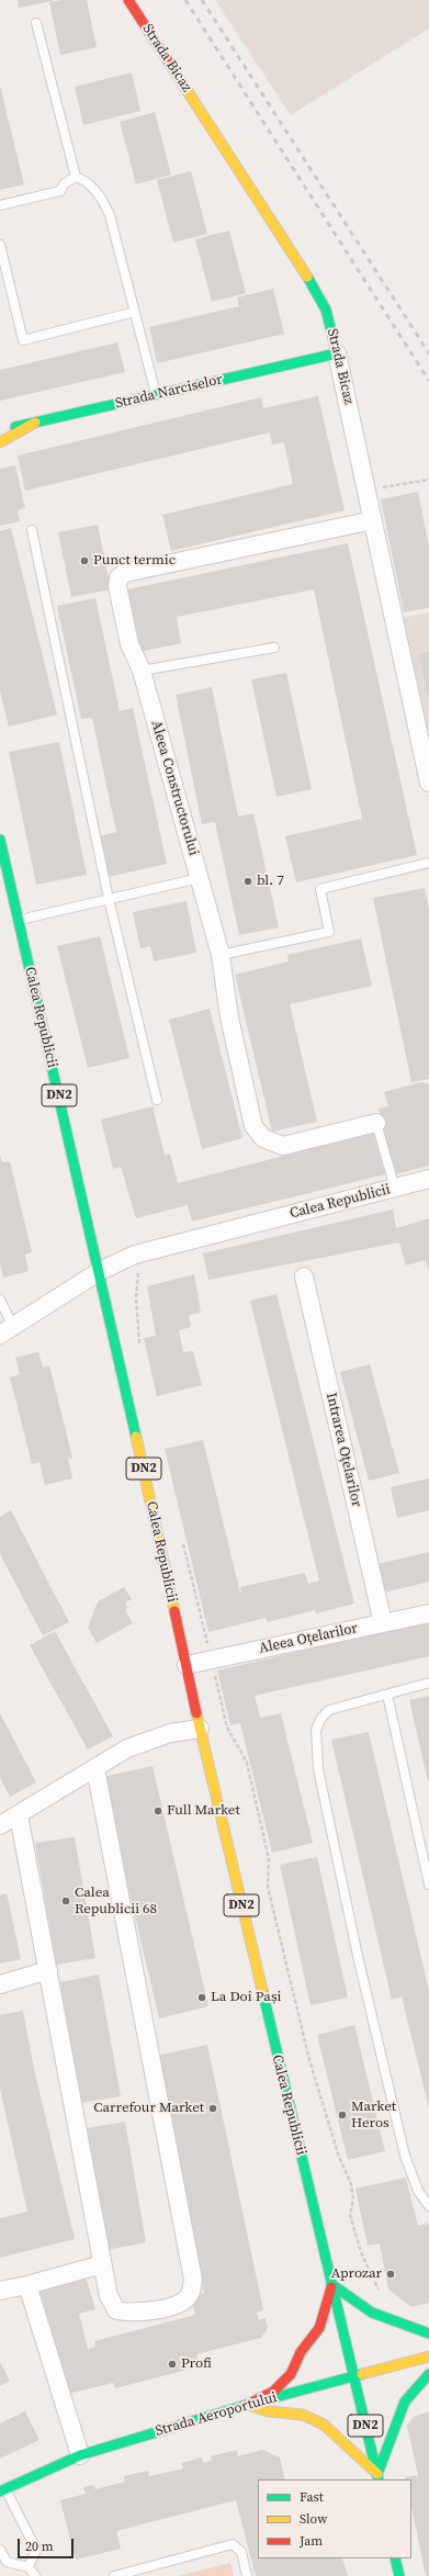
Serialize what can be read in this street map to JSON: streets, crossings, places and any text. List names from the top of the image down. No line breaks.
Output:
{"streets":{"main road":["Strada Bicaz","Strada Narciselor","Calea Republicii","DN2","Strada Aeroportului"],"street":["Aleea Constructorului","Intrarea Oțelarilor","Aleea Oțelarilor"]},"crossings":[["Strada Bicaz","Strada Narciselor"],["Strada Bicaz","Aleea Constructorului"],["Calea Republicii","Aleea Oțelarilor"],["Calea Republicii","Strada Aeroportului"],["Intrarea Oțelarilor","Aleea Oțelarilor"]],"places":["Punct termic","bl. 7","Full Market","Calea Republicii 68","La Doi Pași","Carrefour Market","Market Heros","Aprozar","Profi"],"legend":["Fast","Slow","Jam"],"scale_bar":"20 m"}
